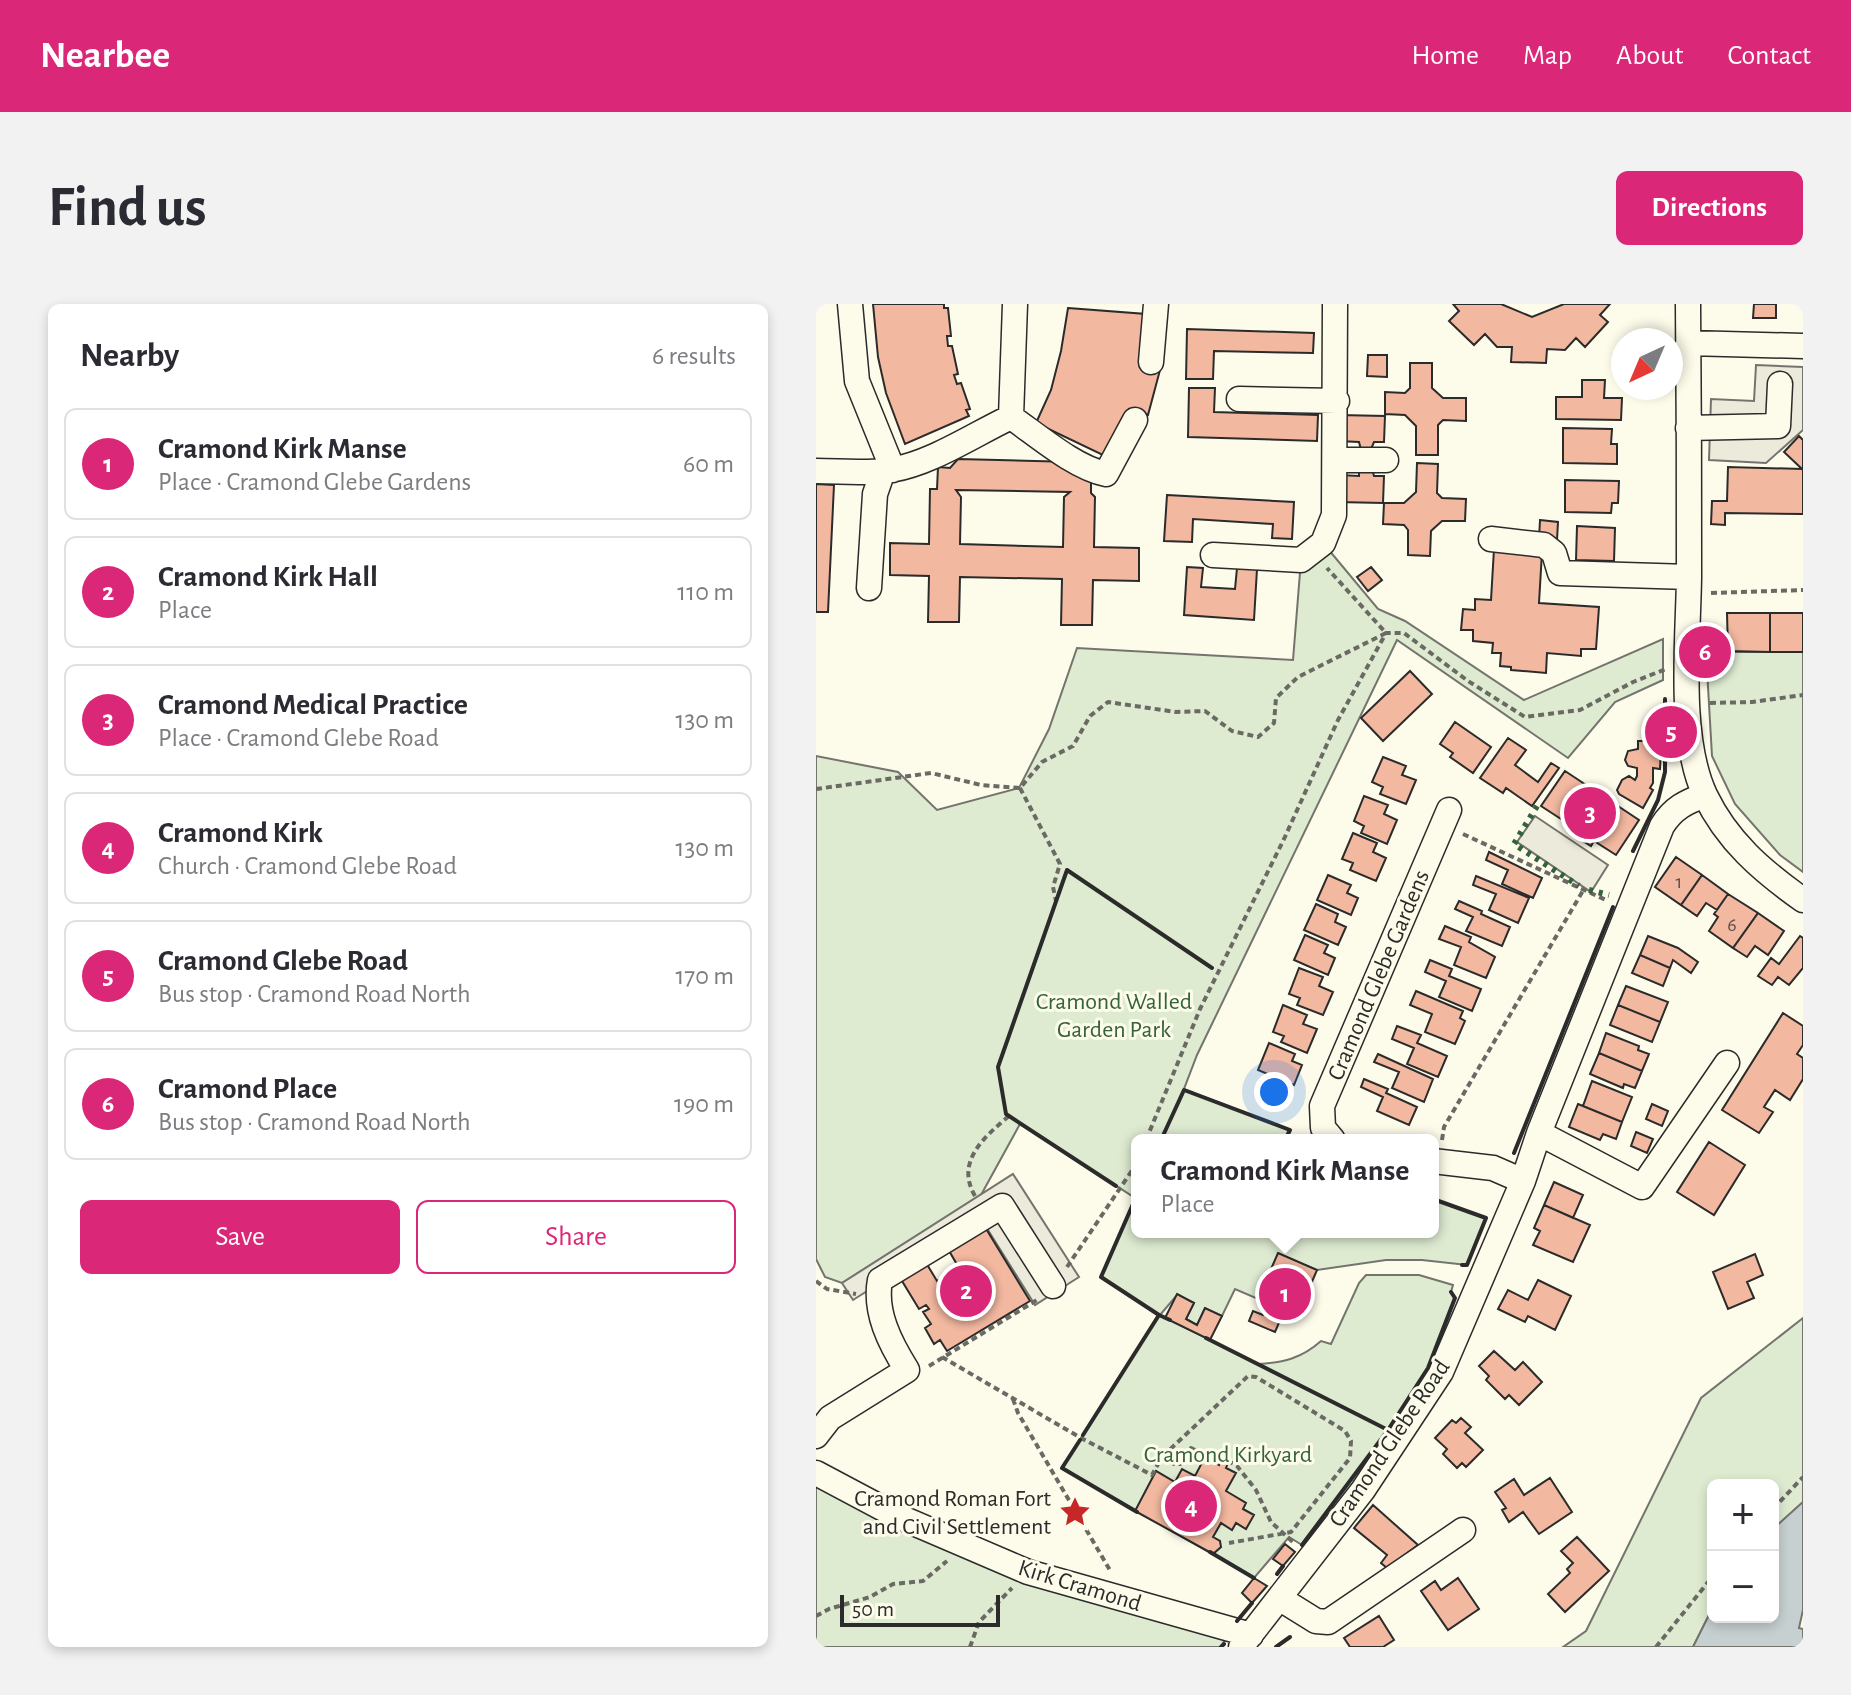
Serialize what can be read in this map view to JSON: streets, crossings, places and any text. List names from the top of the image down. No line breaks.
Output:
{"streets":{"street":["Cramond Glebe Gardens","Cramond Glebe Road","Kirk Cramond"]},"crossings":[["Cramond Glebe Road","Kirk Cramond"]],"parks":["Cramond Walled Garden Park","Cramond Kirkyard"],"places":{"place":["Cramond Roman Fort and Civil Settlement"]},"house_numbers":["1","6"],"scale_bar":"50 m","north":"bottom left","page":{"header":"Nearbee","nav":["Home","Map","About","Contact"],"buttons":["Directions",["Save","Share"]],"title":"Find us","heading":["Nearby","6 results"],"list":[{"mark":"1","name":"Cramond Kirk Manse","note":"Place · Cramond Glebe Gardens","value":"60 m"},{"mark":"2","name":"Cramond Kirk Hall","note":"Place","value":"110 m"},{"mark":"3","name":"Cramond Medical Practice","note":"Place · Cramond Glebe Road","value":"130 m"},{"mark":"4","name":"Cramond Kirk","note":"Church · Cramond Glebe Road","value":"130 m"},{"mark":"5","name":"Cramond Glebe Road","note":"Bus stop · Cramond Road North","value":"170 m"},{"mark":"6","name":"Cramond Place","note":"Bus stop · Cramond Road North","value":"190 m"}],"pins":["6","5","3","2","1","4"],"popup":["Cramond Kirk Manse","Place"],"map_buttons":["+","−"],"scale":"50 m"}}
